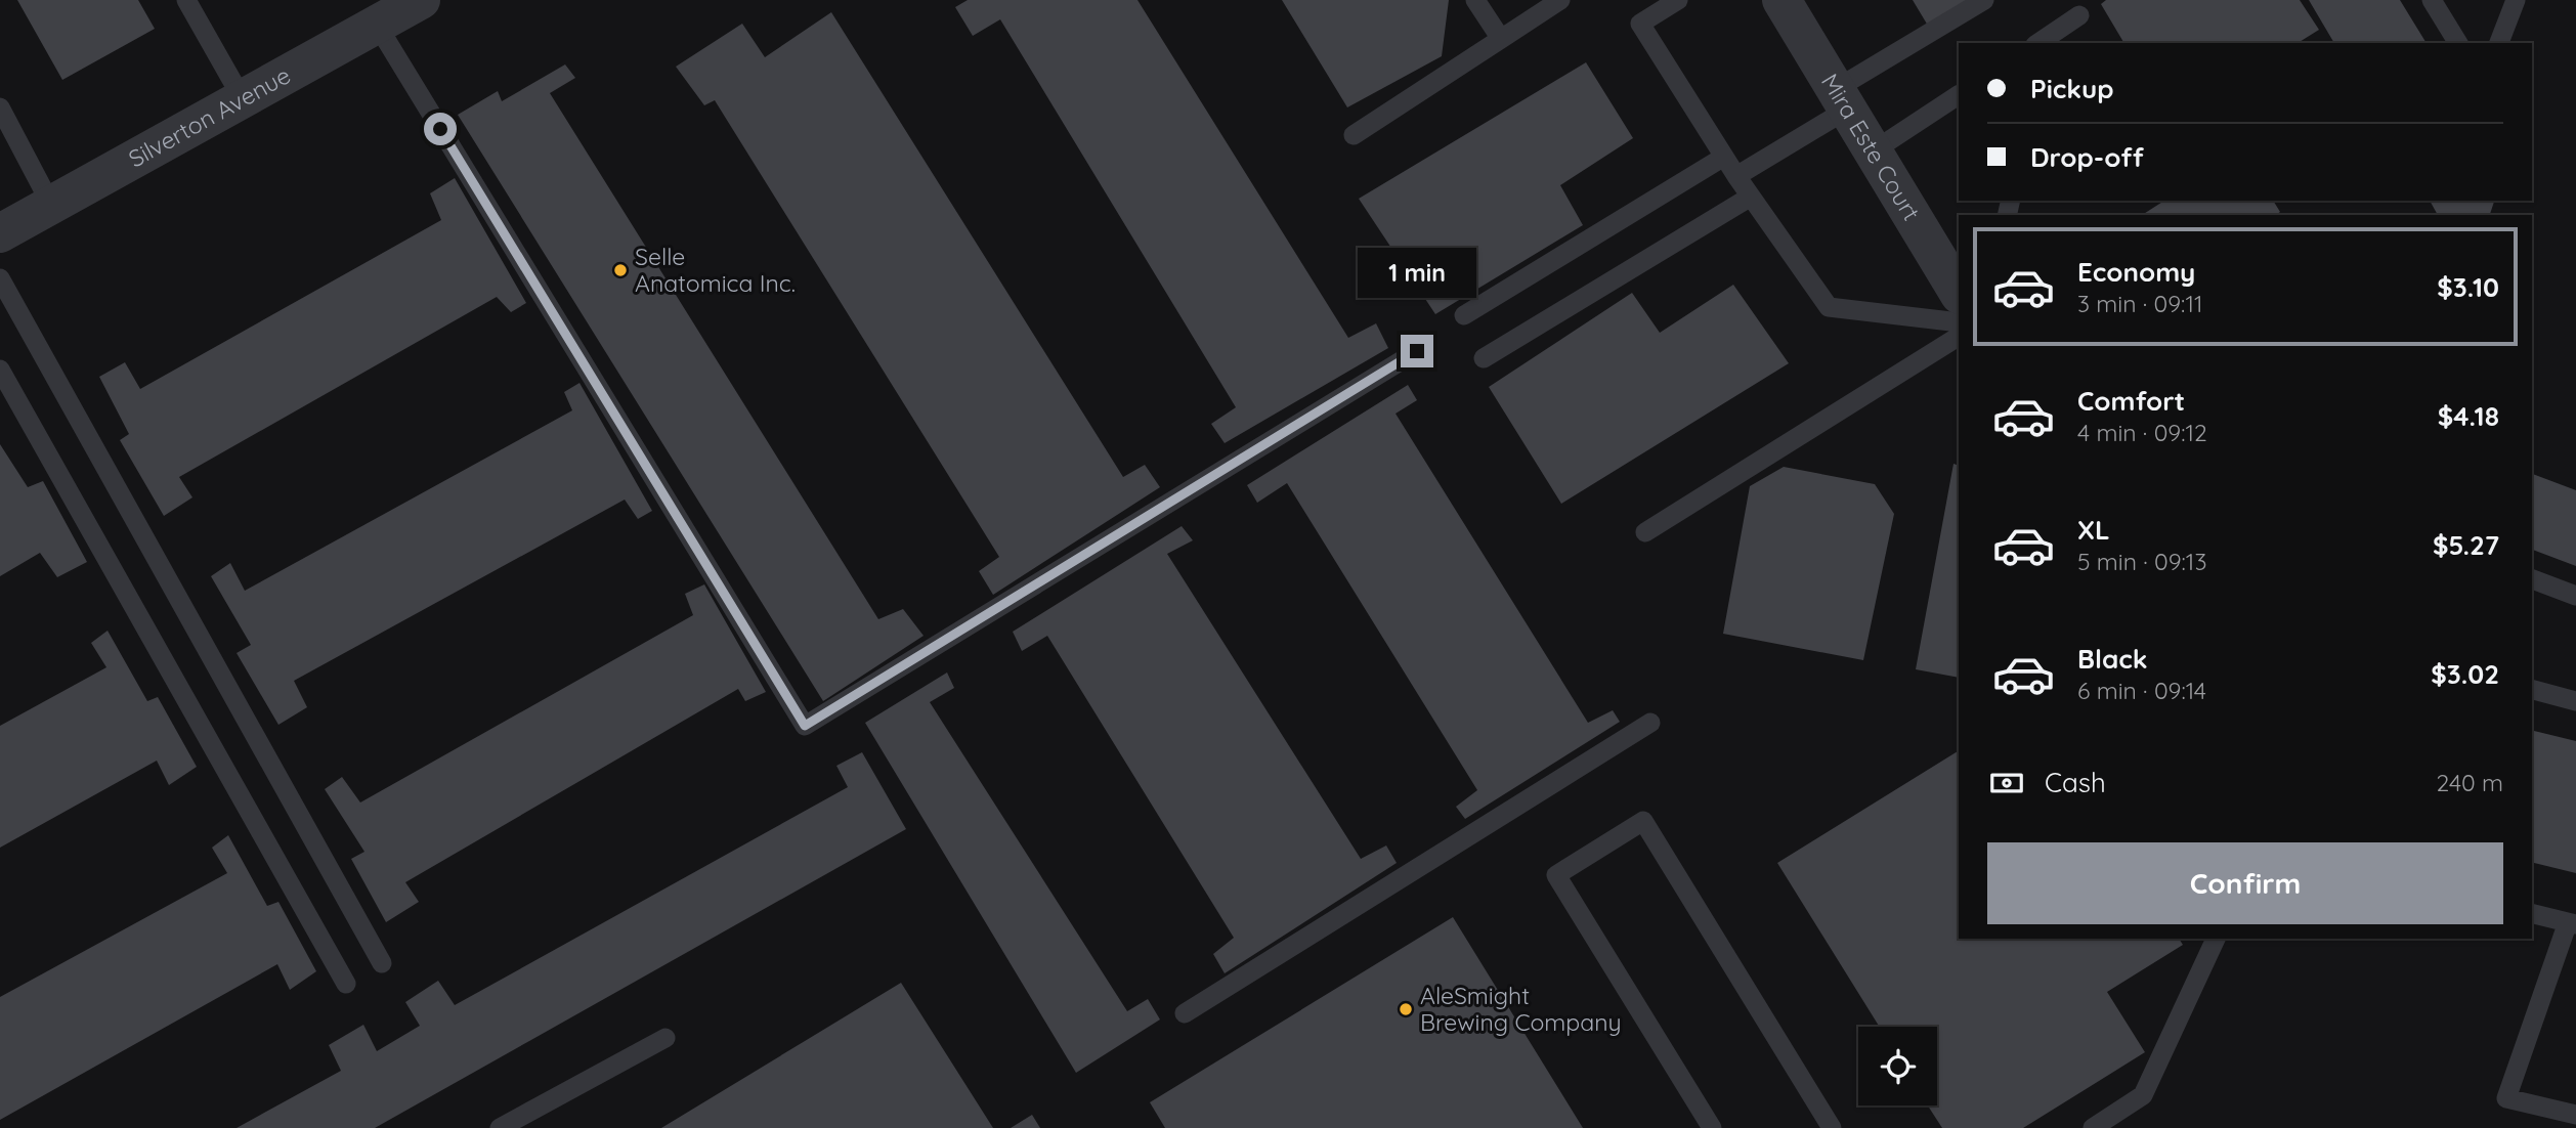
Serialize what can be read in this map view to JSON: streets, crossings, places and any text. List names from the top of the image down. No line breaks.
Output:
{"streets":{"street":["Silverton Avenue","Mira Este Court"]},"places":["Selle Anatomica Inc.","AleSmight Brewing Company"],"page":{"banner":["Pickup","Drop-off"],"list":[{"name":"Economy","note":"3 min · 09:11","value":"$3.10"},{"name":"Comfort","note":"4 min · 09:12","value":"$4.18"},{"name":"XL","note":"5 min · 09:13","value":"$5.27"},{"name":"Black","note":"6 min · 09:14","value":"$3.02"}],"bubble":"1 min","pay":["Cash","240 m"],"buttons":"Confirm"}}
